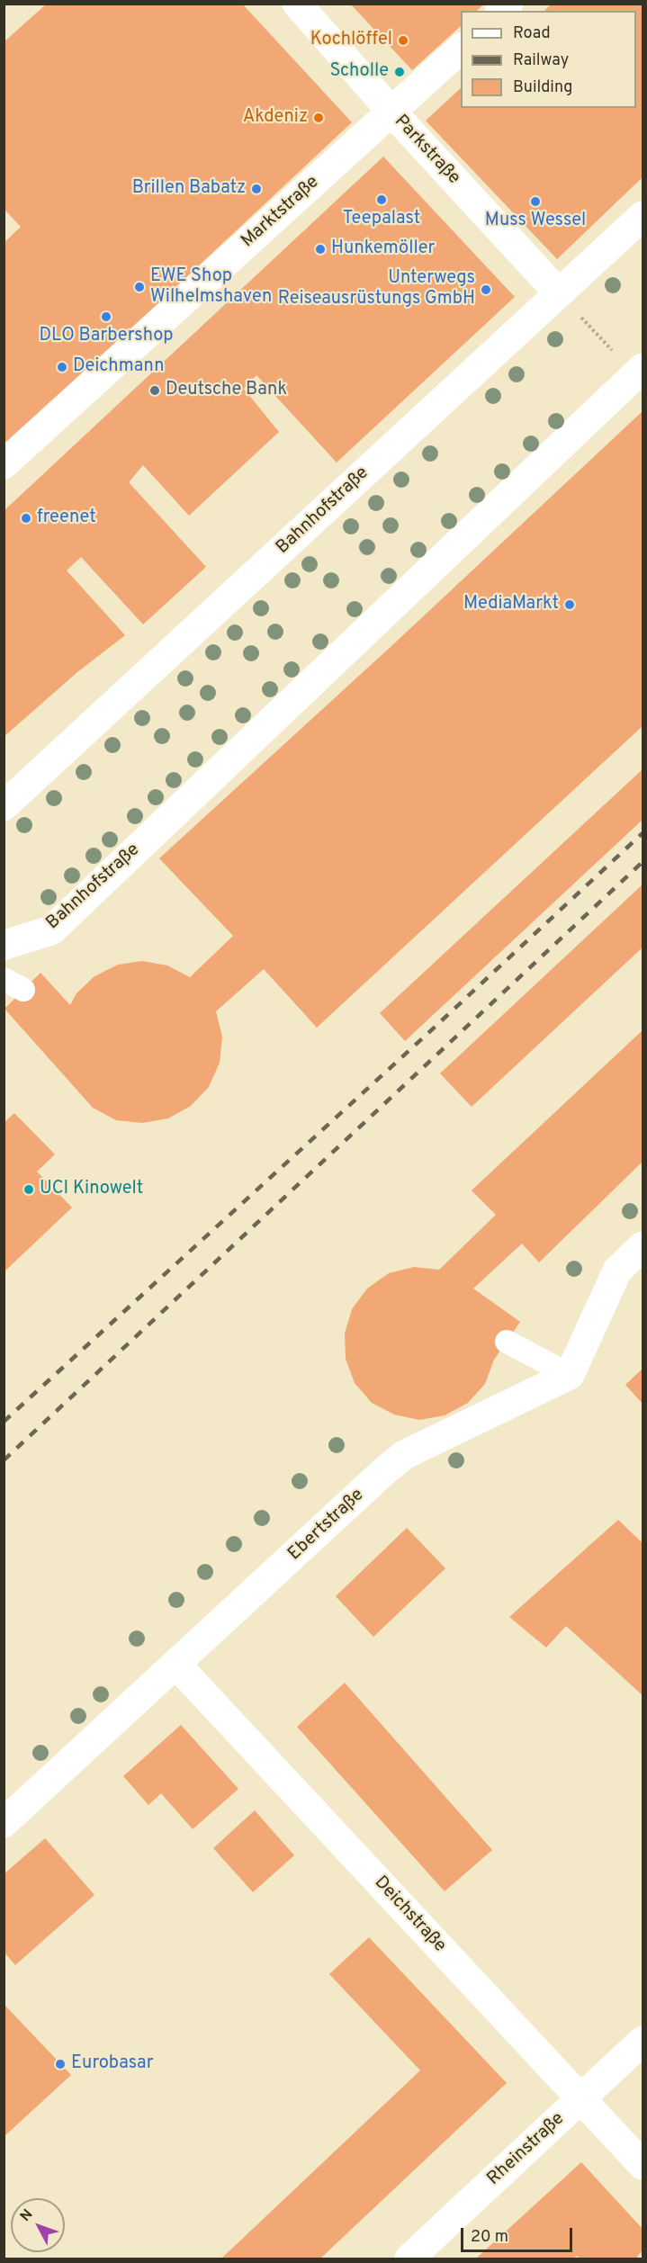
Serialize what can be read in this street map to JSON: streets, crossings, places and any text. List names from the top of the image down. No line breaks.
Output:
{"streets":{"street":["Parkstraße","Marktstraße","Bahnhofstraße","Ebertstraße","Deichstraße","Rheinstraße"]},"crossings":[["Parkstraße","Marktstraße"],["Parkstraße","Bahnhofstraße"],["Ebertstraße","Deichstraße"],["Deichstraße","Rheinstraße"]],"places":["Kochlöffel","Scholle","Akdeniz","Brillen Babatz","Teepalast","Muss Wessel","Hunkemöller","EWE Shop Wilhelmshaven","Unterwegs Reiseausrüstungs GmbH","DLO Barbershop","Deichmann","Deutsche Bank","freenet","MediaMarkt","UCI Kinowelt","Eurobasar"],"legend":["Road","Railway","Building"],"scale_bar":"20 m","north":"top left"}
